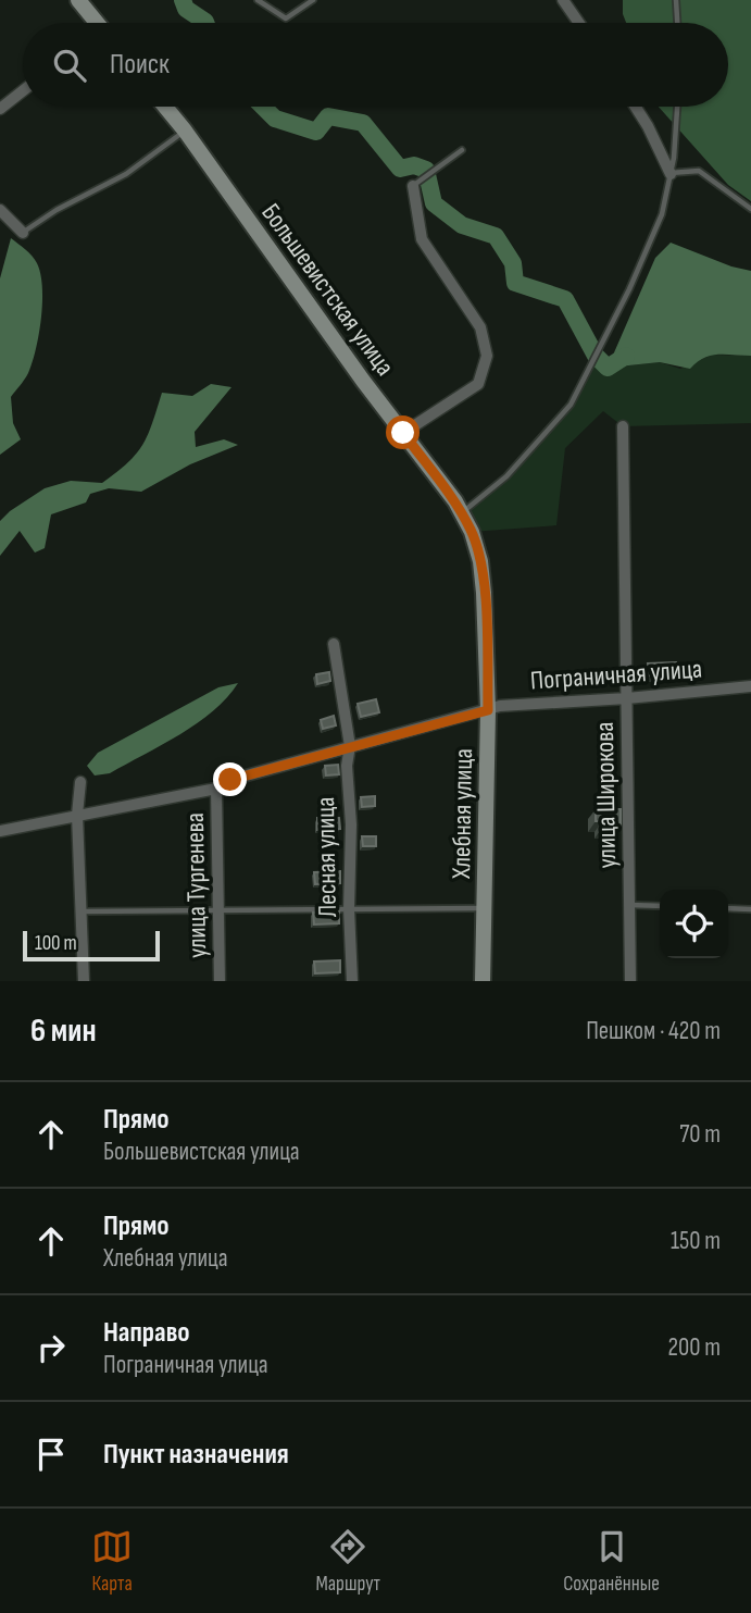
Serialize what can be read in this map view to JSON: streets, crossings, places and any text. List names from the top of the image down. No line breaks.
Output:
{"streets":{"street":["Большевистская улица","Пограничная улица","улица Широкова","Хлебная улица","Лесная улица","улица Тургенева"]},"crossings":[["Большевистская улица","Хлебная улица"],["Пограничная улица","улица Широкова"],["Пограничная улица","Хлебная улица"],["Пограничная улица","Лесная улица"],["Пограничная улица","улица Тургенева"]],"scale_bar":"100 m","page":{"search":"Поиск","scale":"100 m","heading":["6 мин","Пешком · 420 m"],"list":[["Прямо","Большевистская улица","70 m"],["Прямо","Хлебная улица","150 m"],["Направо","Пограничная улица","200 m"],"Пункт назначения"],"nav":["Карта","Маршрут","Сохранённые"]}}
